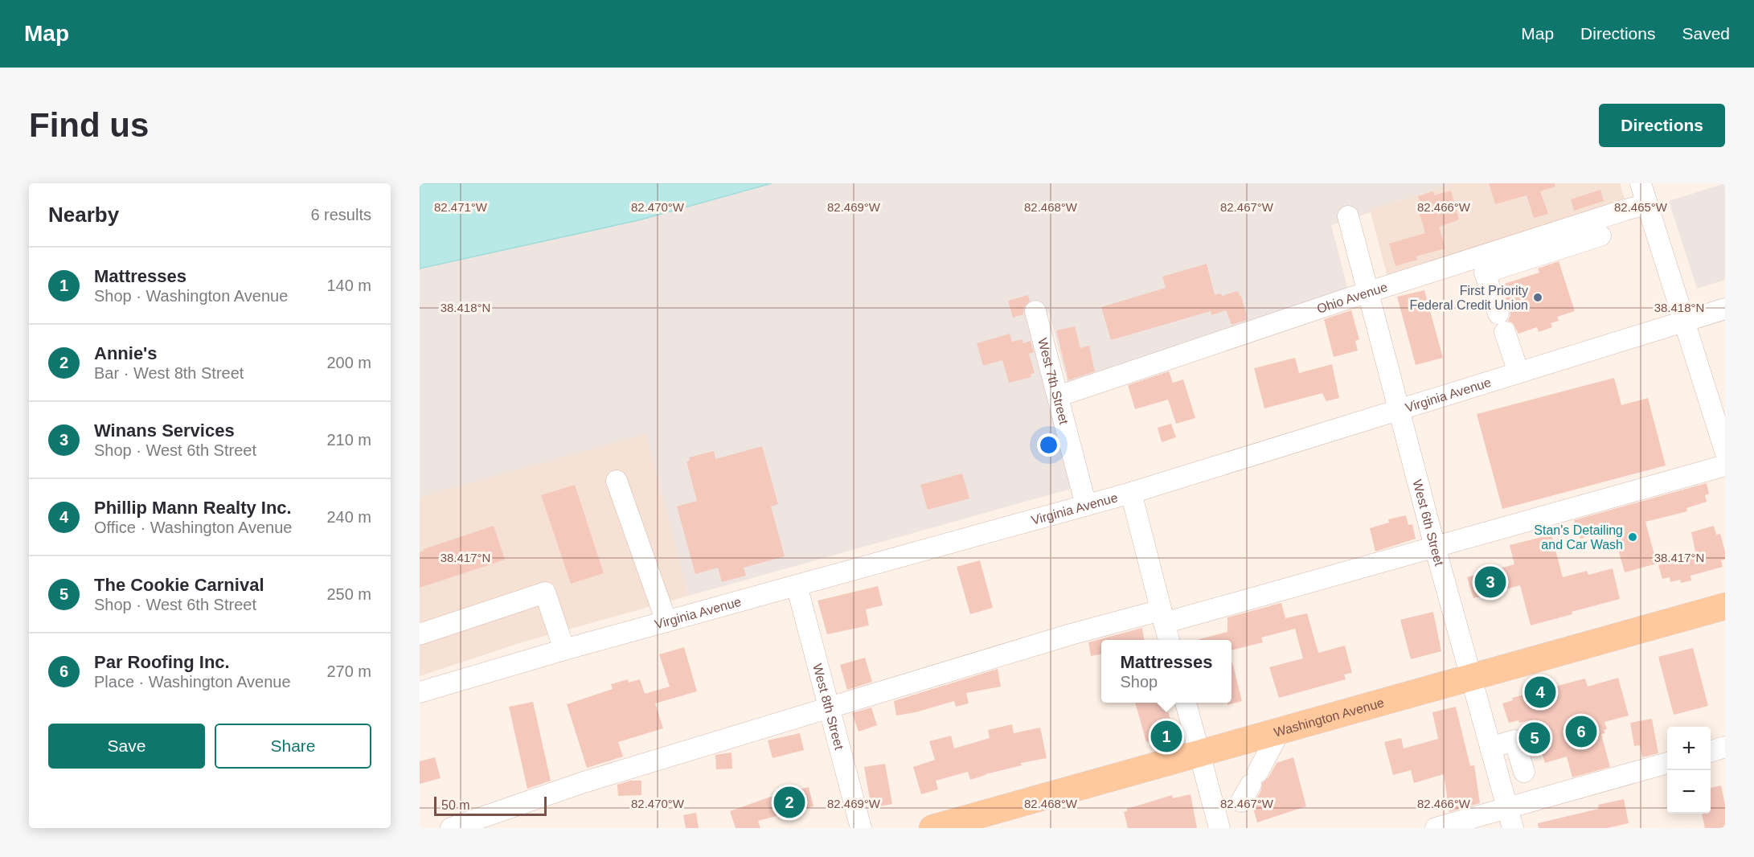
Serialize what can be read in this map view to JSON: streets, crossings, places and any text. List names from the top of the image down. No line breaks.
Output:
{"streets":{"main road":["Washington Avenue"],"street":["Ohio Avenue","West 7th Street","Virginia Avenue","West 6th Street","West 8th Street"]},"crossings":[["Ohio Avenue","West 7th Street"],["Ohio Avenue","West 6th Street"],["West 7th Street","Virginia Avenue"],["Virginia Avenue","West 6th Street"],["Virginia Avenue","West 8th Street"],["West 6th Street","Washington Avenue"]],"places":["First Priority Federal Credit Union","Stan's Detailing and Car Wash"],"scale_bar":"50 m","page":{"header":"Map","nav":["Map","Directions","Saved"],"buttons":["Directions",["Save","Share"]],"title":"Find us","heading":["Nearby","6 results"],"list":[{"mark":"1","name":"Mattresses","note":"Shop · Washington Avenue","value":"140 m"},{"mark":"2","name":"Annie's","note":"Bar · West 8th Street","value":"200 m"},{"mark":"3","name":"Winans Services","note":"Shop · West 6th Street","value":"210 m"},{"mark":"4","name":"Phillip Mann Realty Inc.","note":"Office · Washington Avenue","value":"240 m"},{"mark":"5","name":"The Cookie Carnival","note":"Shop · West 6th Street","value":"250 m"},{"mark":"6","name":"Par Roofing Inc.","note":"Place · Washington Avenue","value":"270 m"}],"pins":["3","4","6","1","5","2"],"popup":["Mattresses","Shop"],"map_buttons":["+","−"],"scale":"50 m"},"coordinates":["82.471°W","82.470°W","82.469°W","82.468°W","82.467°W","82.466°W","82.465°W","38.418°N","38.417°N"]}
